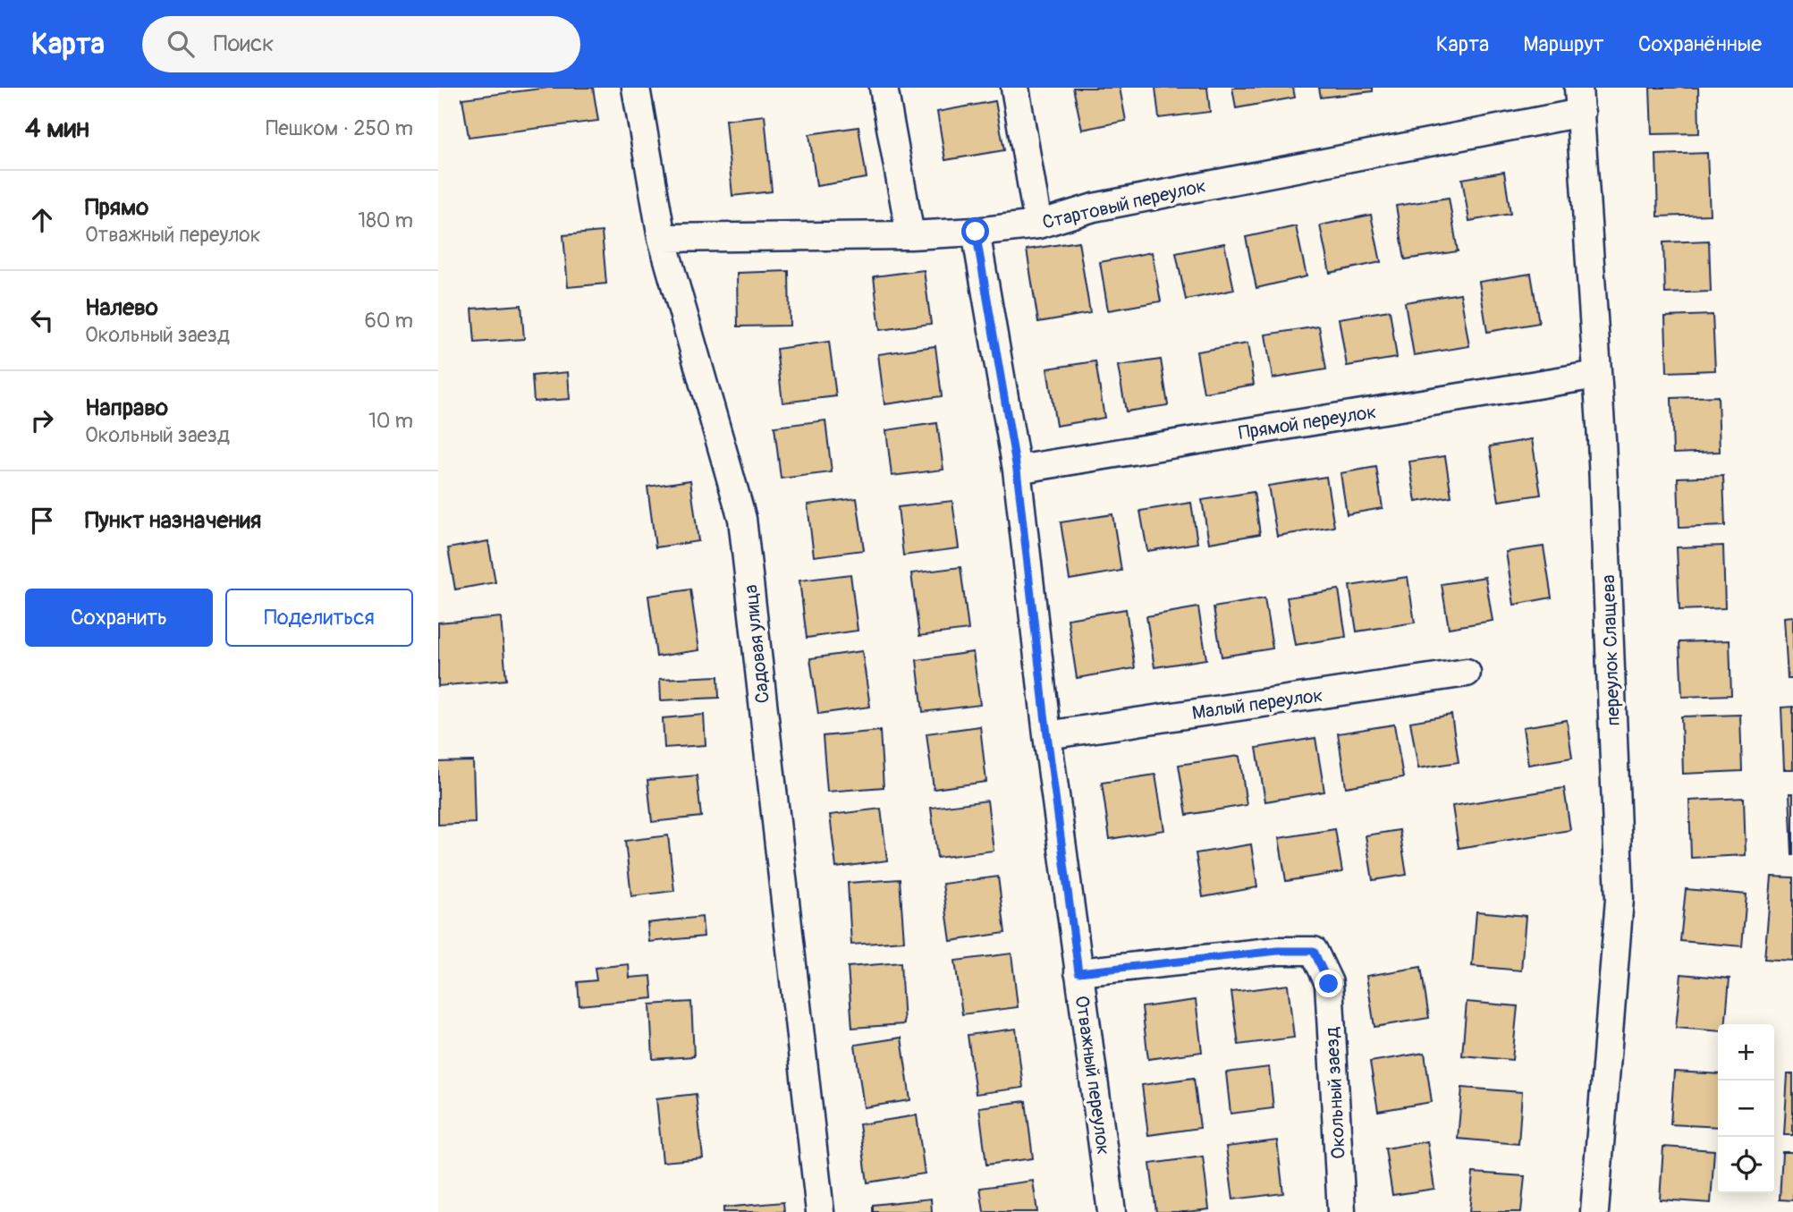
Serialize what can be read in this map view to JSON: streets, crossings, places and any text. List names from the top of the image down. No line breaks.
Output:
{"streets":{"street":["Стартовый переулок","Прямой переулок","Садовая улица","переулок Слащева","Малый переулок","Отважный переулок","Окольный заезд"]},"crossings":[["Стартовый переулок","Садовая улица"],["Стартовый переулок","переулок Слащева"],["Стартовый переулок","Отважный переулок"],["Прямой переулок","переулок Слащева"],["Прямой переулок","Отважный переулок"],["Малый переулок","Отважный переулок"],["Отважный переулок","Окольный заезд"]],"page":{"header":"Карта","search":"Поиск","nav":["Карта","Маршрут","Сохранённые"],"heading":["4 мин","Пешком · 250 m"],"list":[["Прямо","Отважный переулок","180 m"],["Налево","Окольный заезд","60 m"],["Направо","Окольный заезд","10 m"],"Пункт назначения"],"buttons":["Сохранить","Поделиться"],"map_buttons":["+","−"]}}
